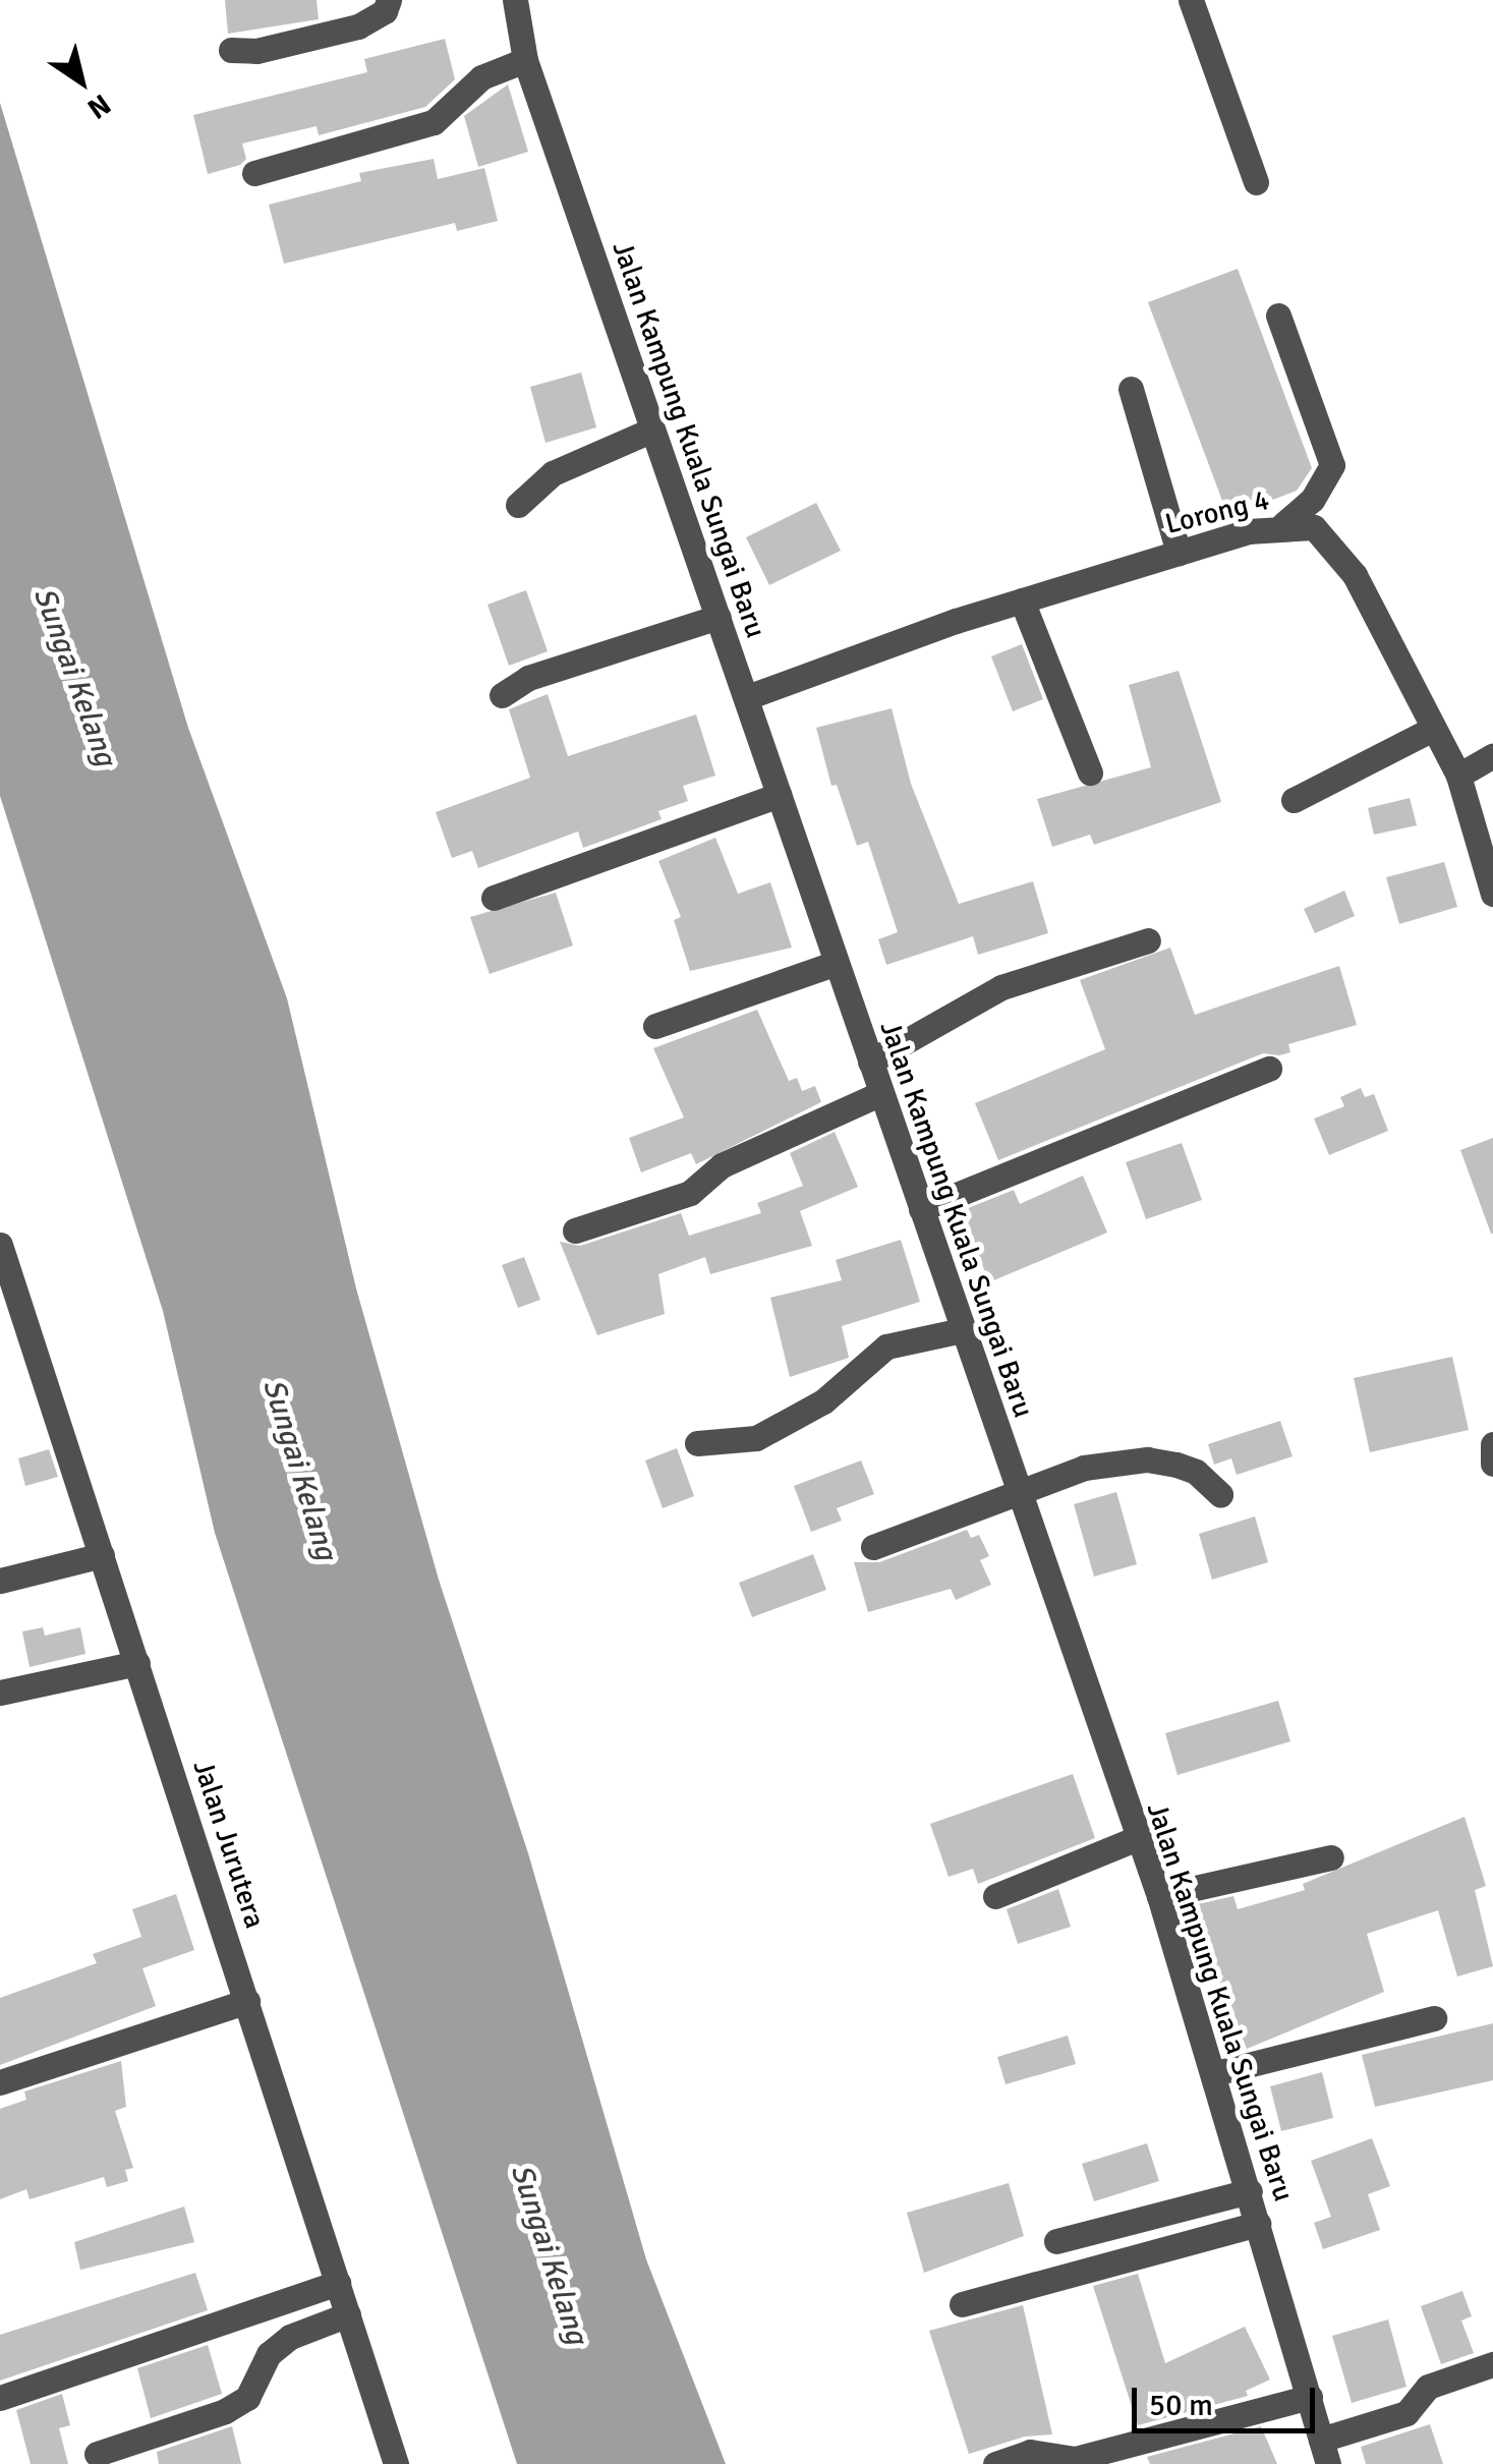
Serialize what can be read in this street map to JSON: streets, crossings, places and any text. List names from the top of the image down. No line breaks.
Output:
{"streets":{"street":["Jalan Kampung Kuala Sungai Baru","Lorong 4","Jalan Jurutera"]},"crossings":[["Jalan Kampung Kuala Sungai Baru","Lorong 4"]],"water":["Sungai Kelang"],"scale_bar":"50 m","north":"bottom right"}
